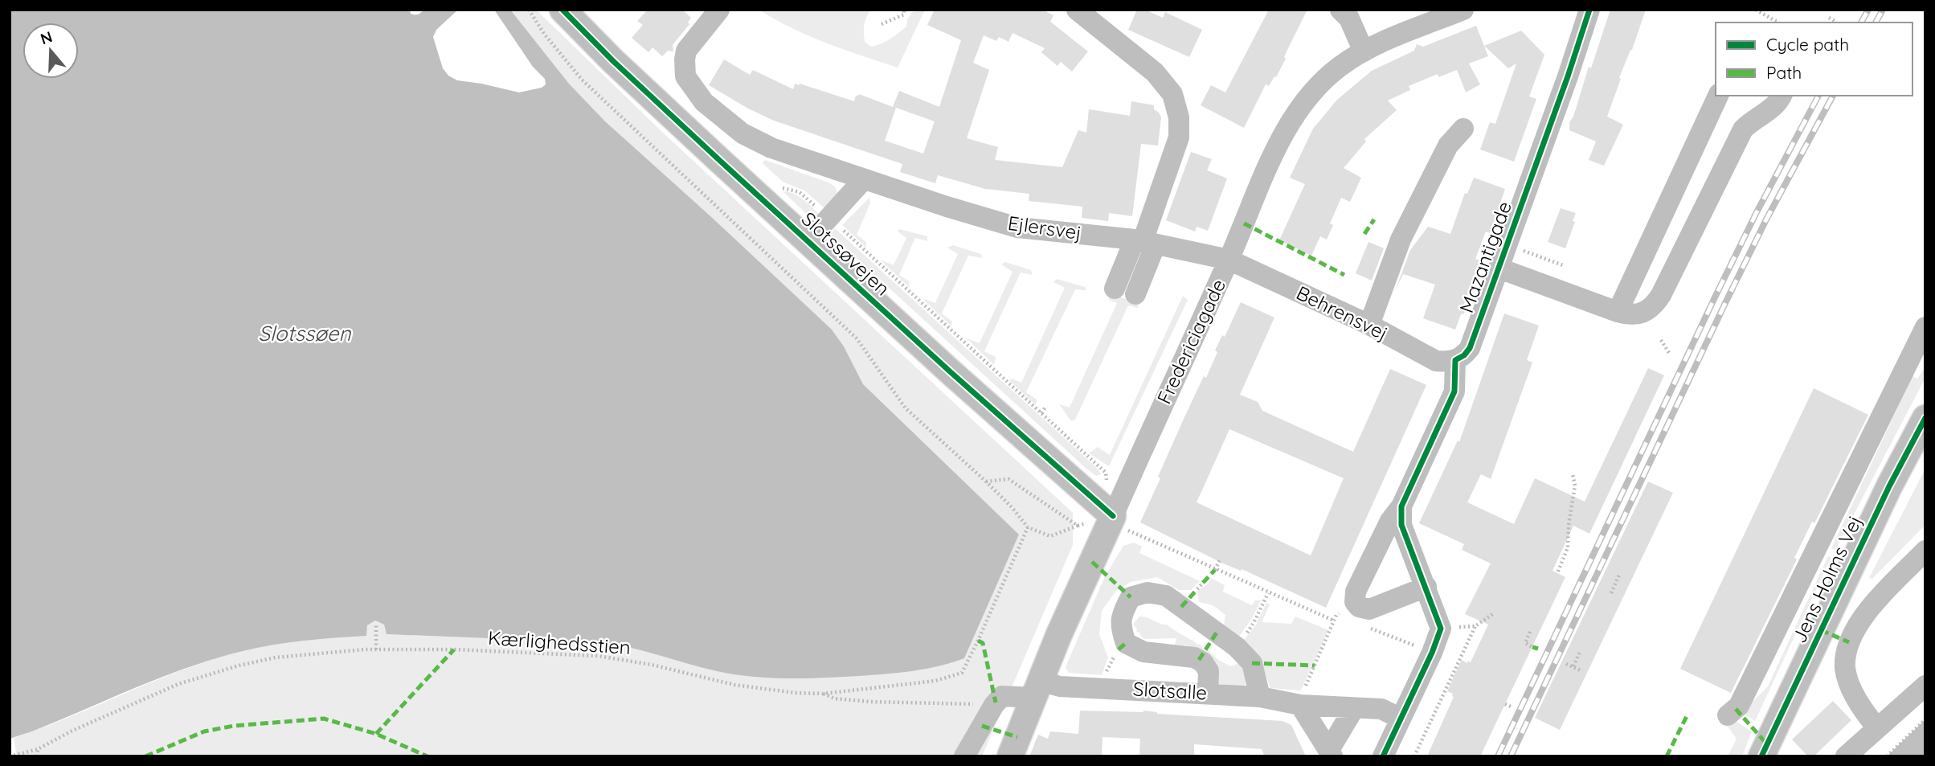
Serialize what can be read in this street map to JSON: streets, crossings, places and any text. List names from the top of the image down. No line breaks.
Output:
{"streets":{"main road":["Slotssøvejen","Fredericiagade","Jens Holms Vej"],"street":["Ejlersvej","Mazantigade","Behrensvej","Slotsalle"],"path":["Kærlighedsstien"]},"crossings":[["Ejlersvej","Behrensvej"],["Ejlersvej","Fredericiagade"],["Slotssøvejen","Fredericiagade"],["Mazantigade","Behrensvej"],["Behrensvej","Fredericiagade"],["Fredericiagade","Slotsalle"]],"water":["Slotssøen"],"legend":["Cycle path","Path"],"north":"top"}
